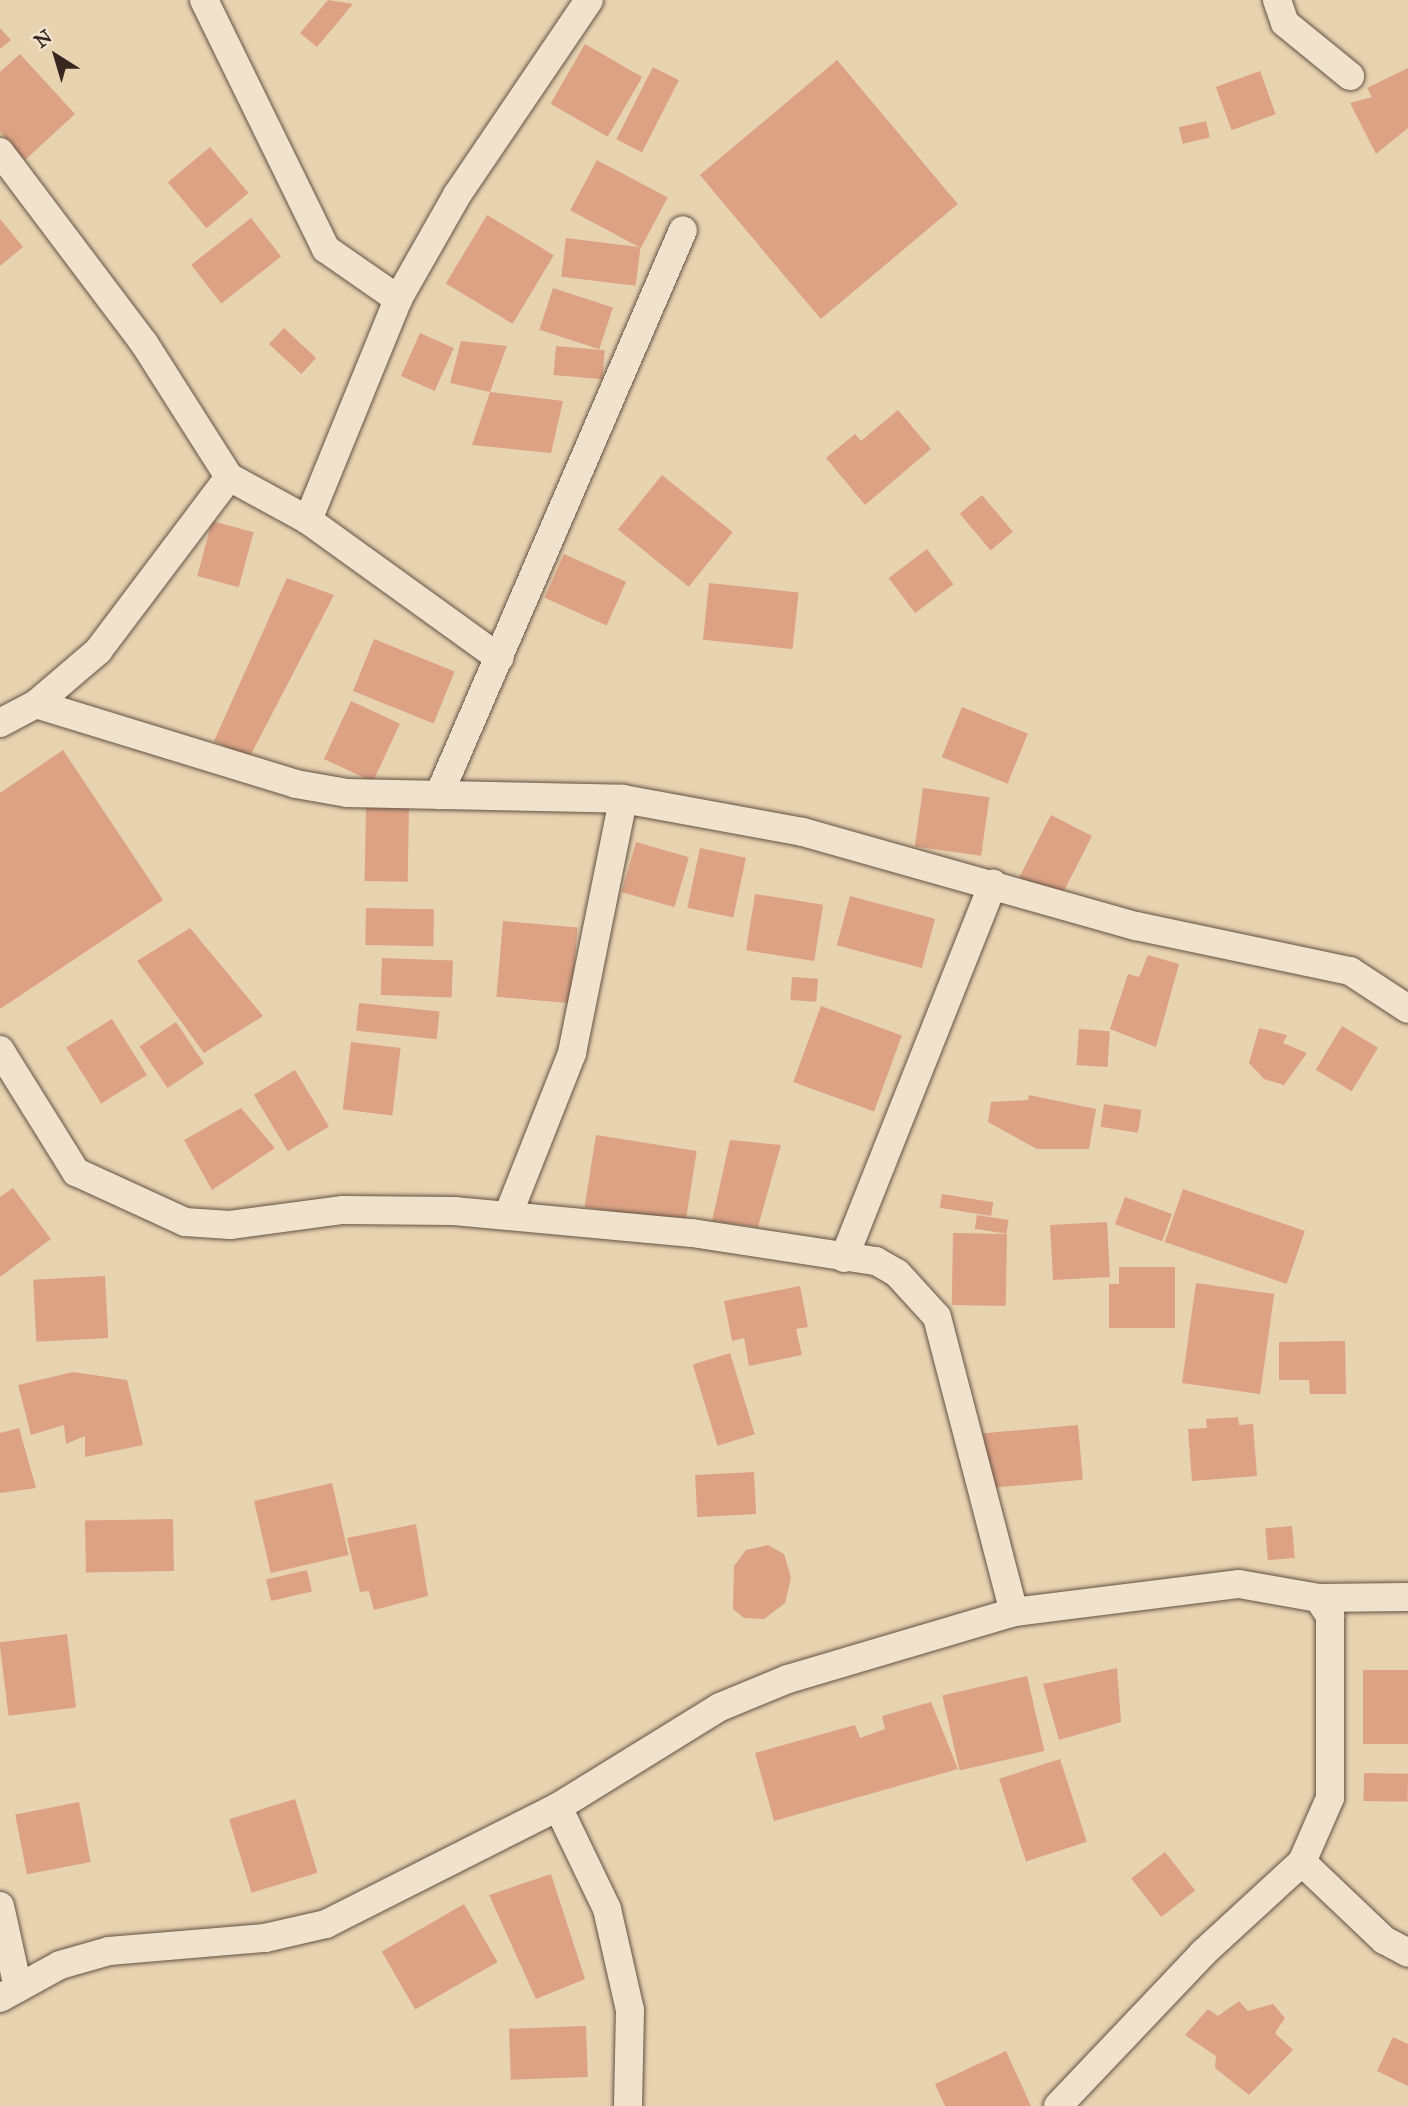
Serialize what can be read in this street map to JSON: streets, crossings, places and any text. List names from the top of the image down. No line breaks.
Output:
{"north":"top left"}
